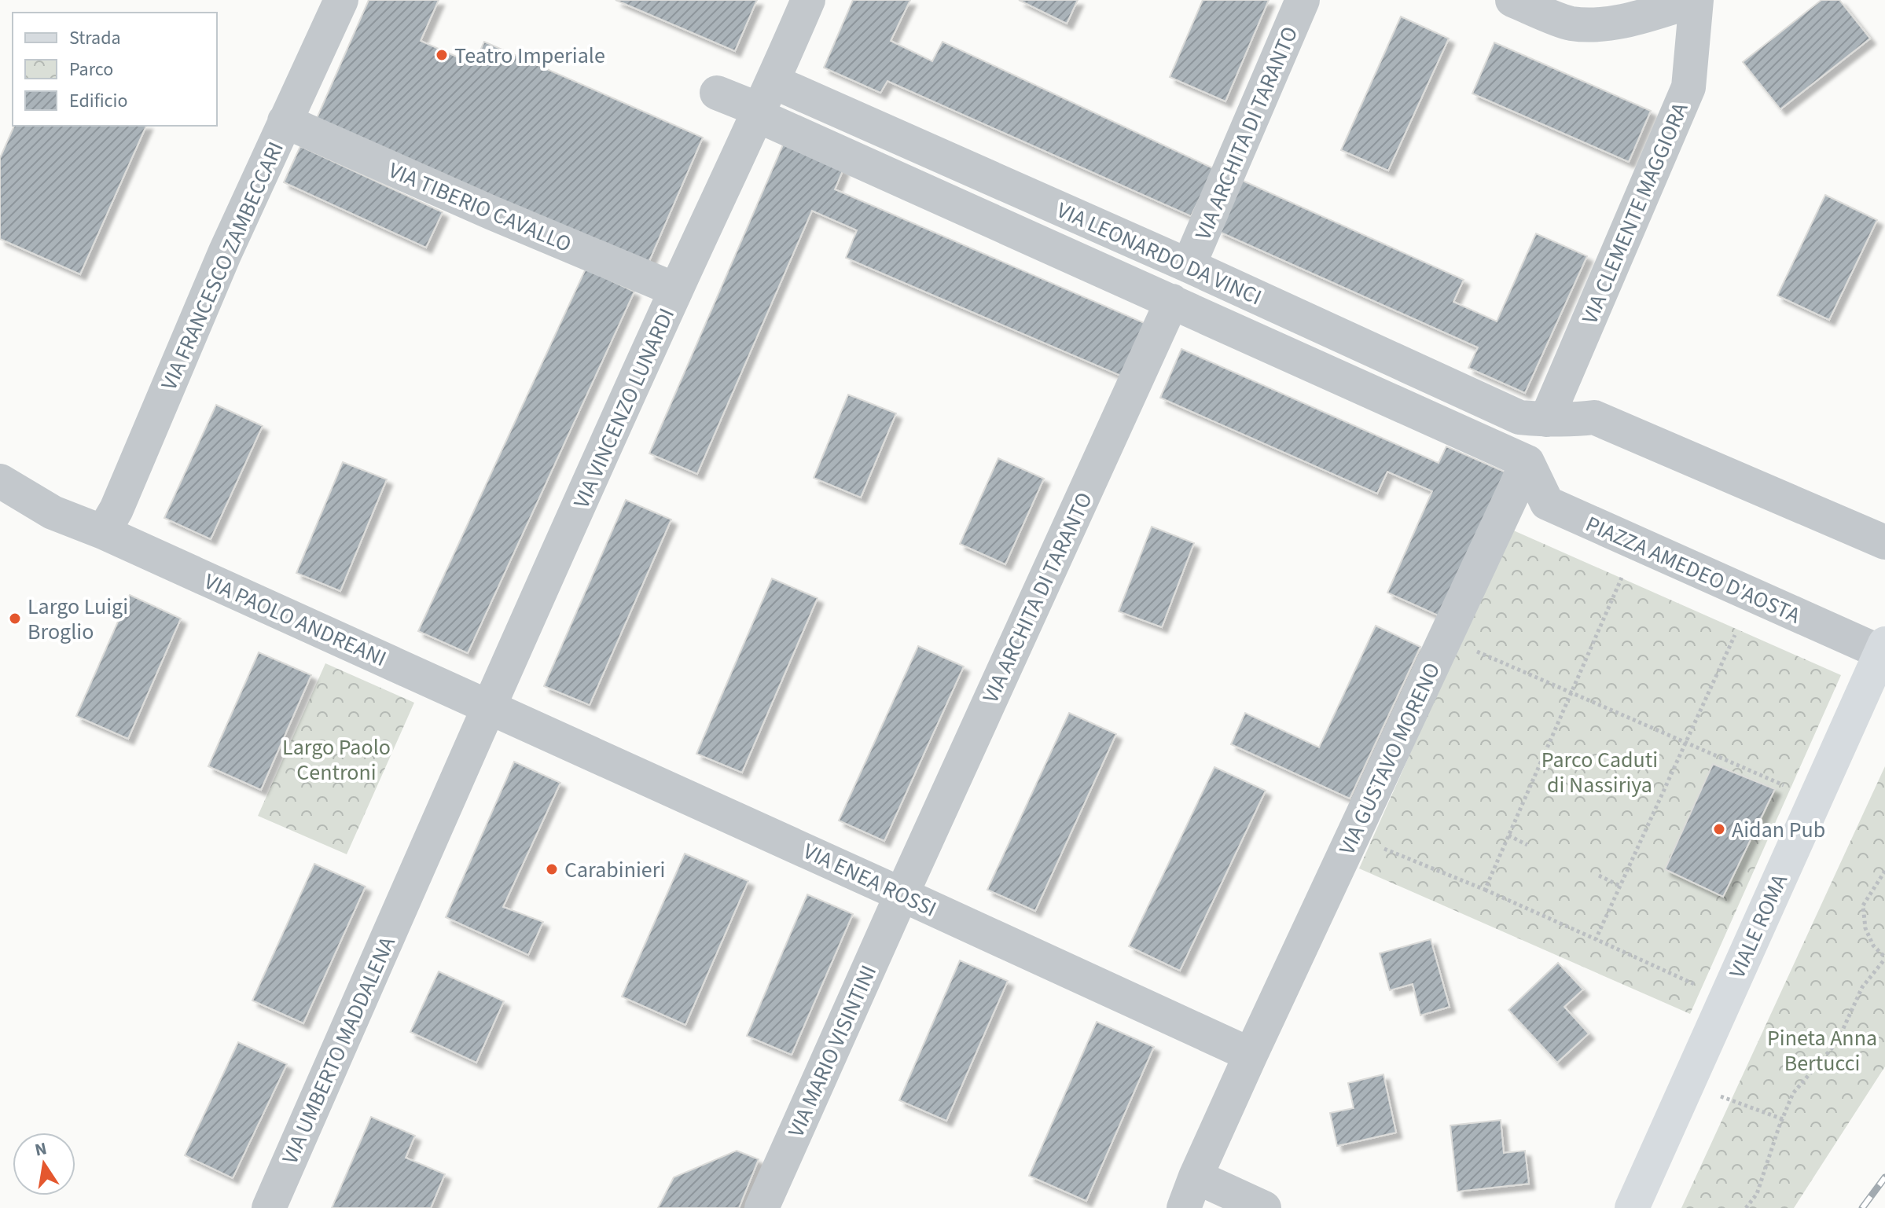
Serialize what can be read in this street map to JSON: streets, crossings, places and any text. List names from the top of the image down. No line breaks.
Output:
{"streets":{"main road":["VIALE ROMA"],"street":["VIA ARCHITA DI TARANTO","VIA TIBERIO CAVALLO","VIA CLEMENTE MAGGIORA","VIA LEONARDO DA VINCI","VIA FRANCESCO ZAMBECCARI","VIA VINCENZO LUNARDI","PIAZZA AMEDEO D'AOSTA","VIA PAOLO ANDREANI","VIA GUSTAVO MORENO","VIA ENEA ROSSI","VIA UMBERTO MADDALENA","VIA MARIO VISINTINI"]},"crossings":[["VIA ARCHITA DI TARANTO","VIA LEONARDO DA VINCI"],["VIA ARCHITA DI TARANTO","VIA ENEA ROSSI"],["VIA ARCHITA DI TARANTO","VIA MARIO VISINTINI"],["VIA TIBERIO CAVALLO","VIA FRANCESCO ZAMBECCARI"],["VIA TIBERIO CAVALLO","VIA VINCENZO LUNARDI"],["VIA CLEMENTE MAGGIORA","VIA LEONARDO DA VINCI"],["VIA LEONARDO DA VINCI","VIA VINCENZO LUNARDI"],["VIA LEONARDO DA VINCI","PIAZZA AMEDEO D'AOSTA"],["VIA LEONARDO DA VINCI","VIA GUSTAVO MORENO"],["VIA FRANCESCO ZAMBECCARI","VIA PAOLO ANDREANI"],["VIA VINCENZO LUNARDI","VIA PAOLO ANDREANI"],["VIA VINCENZO LUNARDI","VIA ENEA ROSSI"],["VIA VINCENZO LUNARDI","VIA UMBERTO MADDALENA"],["PIAZZA AMEDEO D'AOSTA","VIA GUSTAVO MORENO"],["PIAZZA AMEDEO D'AOSTA","VIALE ROMA"],["VIA PAOLO ANDREANI","VIA ENEA ROSSI"],["VIA PAOLO ANDREANI","VIA UMBERTO MADDALENA"],["VIA GUSTAVO MORENO","VIA ENEA ROSSI"],["VIA ENEA ROSSI","VIA UMBERTO MADDALENA"],["VIA ENEA ROSSI","VIA MARIO VISINTINI"]],"parks":["Largo Paolo Centroni","Parco Caduti di Nassiriya","Pineta Anna Bertucci"],"places":["Teatro Imperiale","Largo Luigi Broglio","Aidan Pub","Carabinieri"],"legend":["Strada","Parco","Edificio"],"north":"top"}
